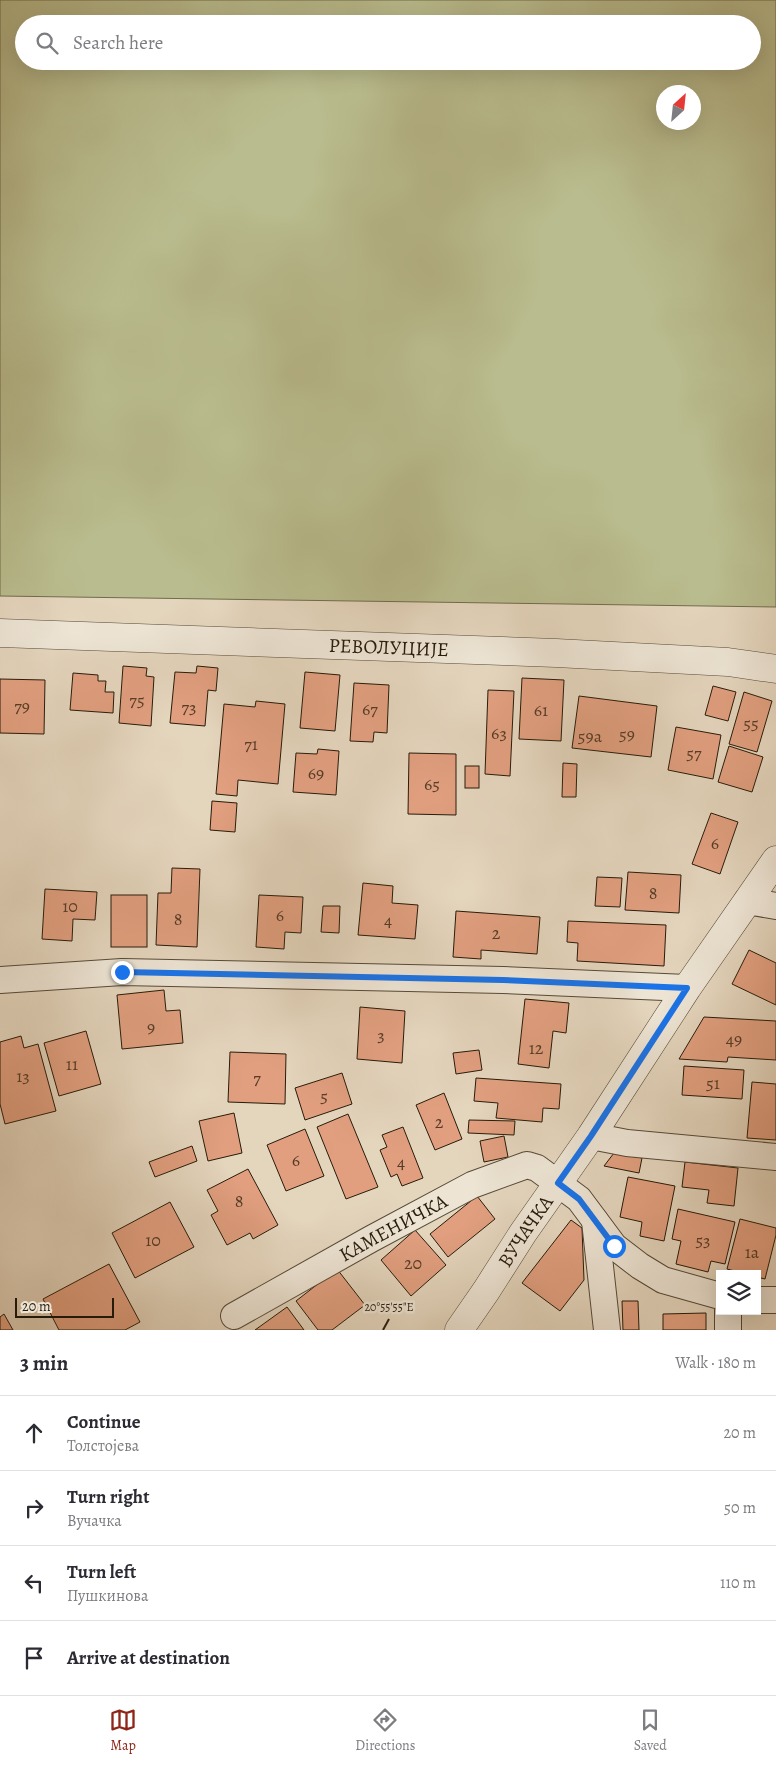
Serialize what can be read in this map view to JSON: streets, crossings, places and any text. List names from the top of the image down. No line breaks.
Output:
{"streets":{"street":["РЕВОЛУЦИЈЕ","КАМЕНИЧКА","ВУЧАЧКА"]},"crossings":[["КАМЕНИЧКА","ВУЧАЧКА"]],"house_numbers":["75","79","73","67","61","55","63","59","59a","71","57","69","65","6","8","10","6","8","4","2","9","3","49","12","11","13","7","51","5","2","6","4","8","10","53","1a","20"],"scale_bar":"20 m","north":"top right","page":{"search":"Search here","scale":"20 m","heading":["3 min","Walk · 180 m"],"list":[["Continue","Толстојева","20 m"],["Turn right","Вучачка","50 m"],["Turn left","Пушкинова","110 m"],"Arrive at destination"],"nav":["Map","Directions","Saved"]},"coordinates":["20°55'55\"E"]}
